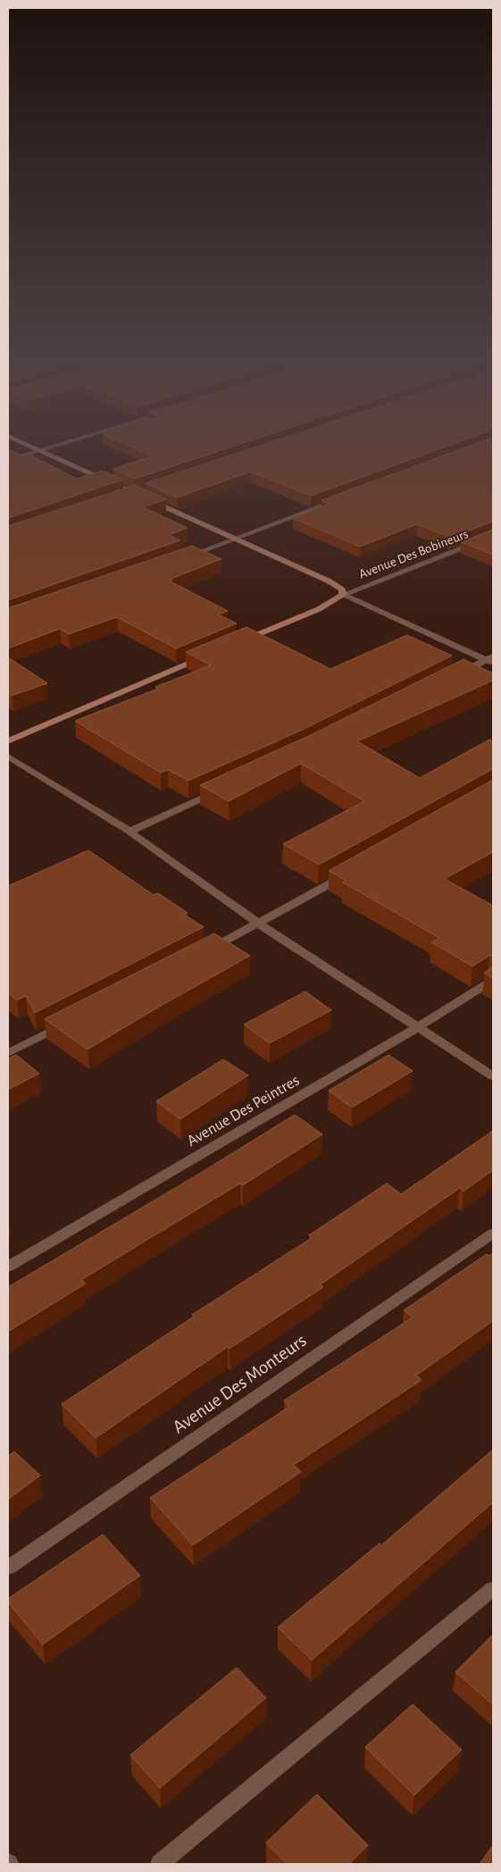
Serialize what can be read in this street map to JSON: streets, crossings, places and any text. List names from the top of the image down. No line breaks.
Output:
{"streets":{"street":["Avenue Des Bobineurs","Avenue Des Peintres","Avenue Des Monteurs"]}}
